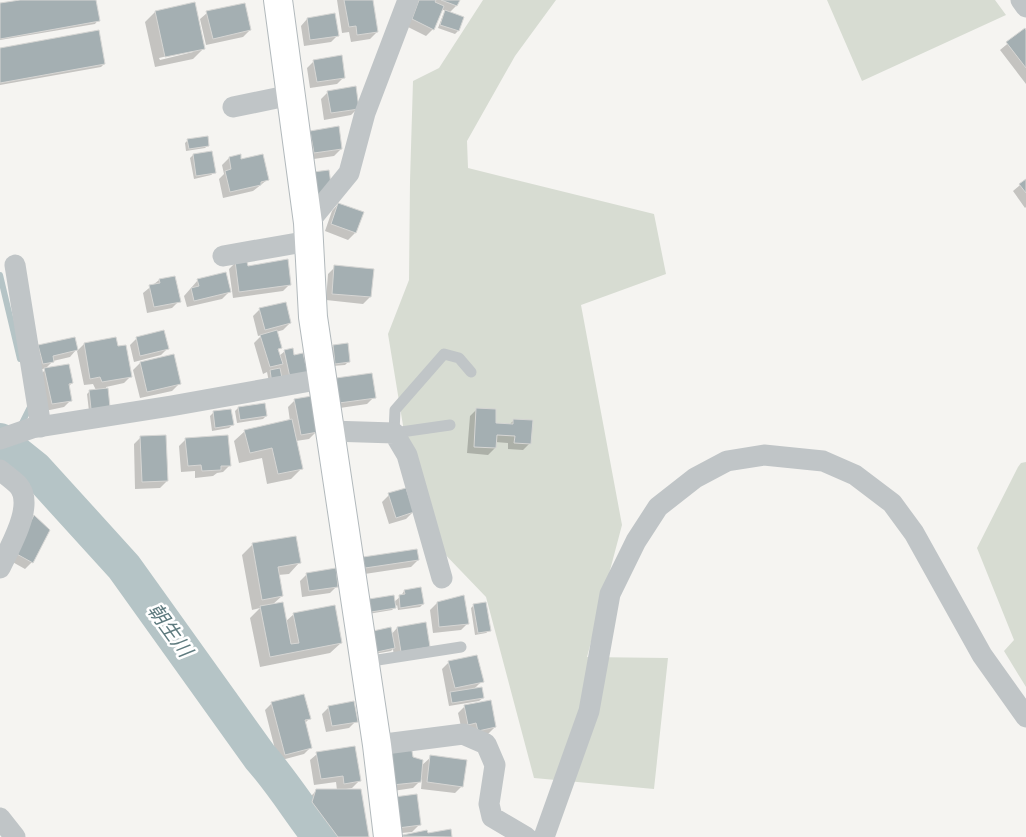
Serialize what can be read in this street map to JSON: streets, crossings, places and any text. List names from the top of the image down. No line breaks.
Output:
{"water":["朝生川"]}
